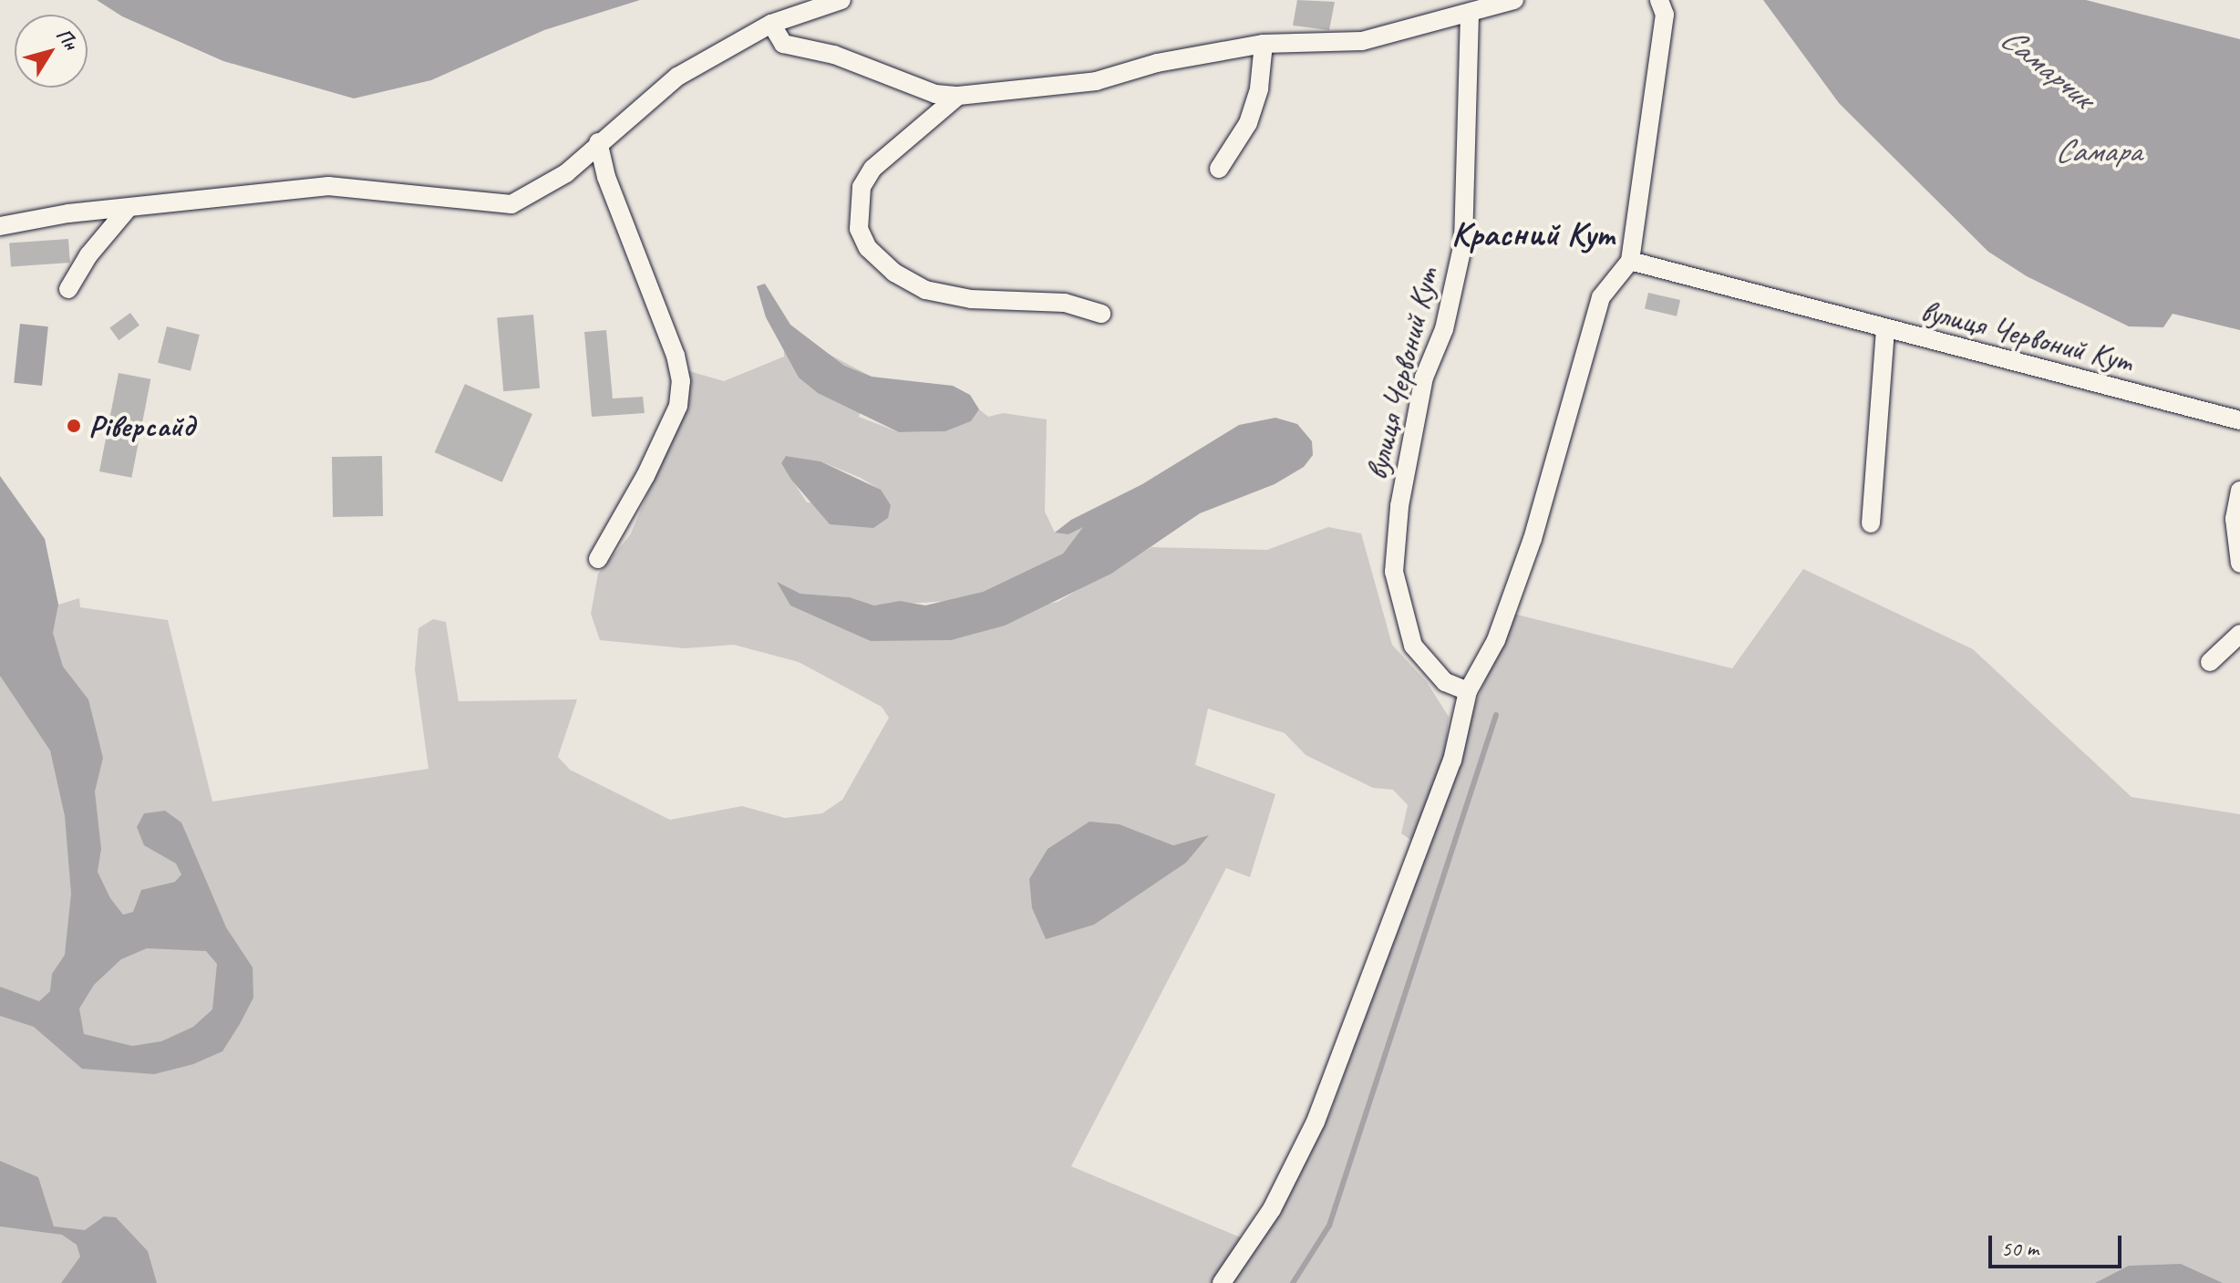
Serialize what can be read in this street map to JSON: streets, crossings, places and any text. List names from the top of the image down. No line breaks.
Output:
{"streets":{"street":["вулиця Червоний Кут"]},"districts":["Красний Кут"],"water":["Самарчик","Самара"],"places":["Ріверсайд"],"scale_bar":"50 m","north":"top right"}
